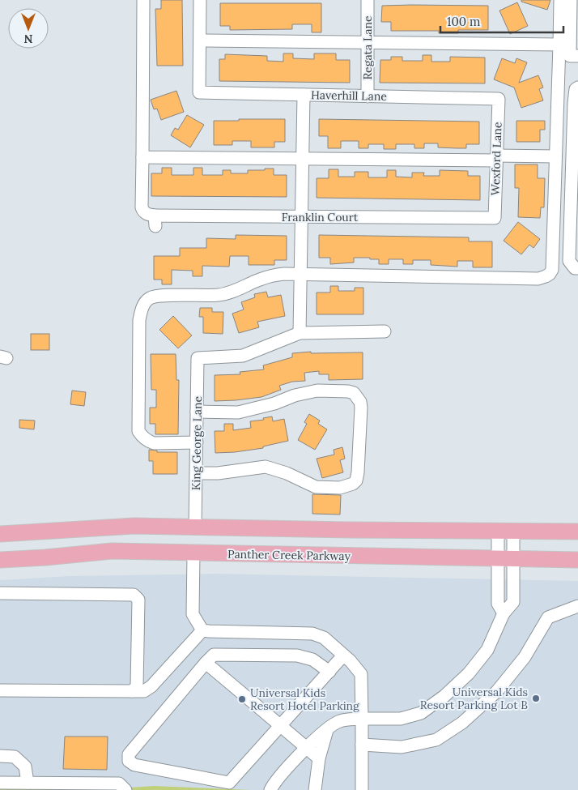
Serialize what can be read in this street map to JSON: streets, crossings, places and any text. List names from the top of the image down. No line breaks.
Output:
{"streets":{"main road":["Panther Creek Parkway"],"street":["Regata Lane","Haverhill Lane","Wexford Lane","Franklin Court","King George Lane"]},"crossings":[["Regata Lane","Haverhill Lane"],["Haverhill Lane","Wexford Lane"],["Wexford Lane","Franklin Court"]],"places":["Universal Kids Resort Parking Lot B","Universal Kids Resort Hotel Parking"],"scale_bar":"100 m","north":"bottom"}
